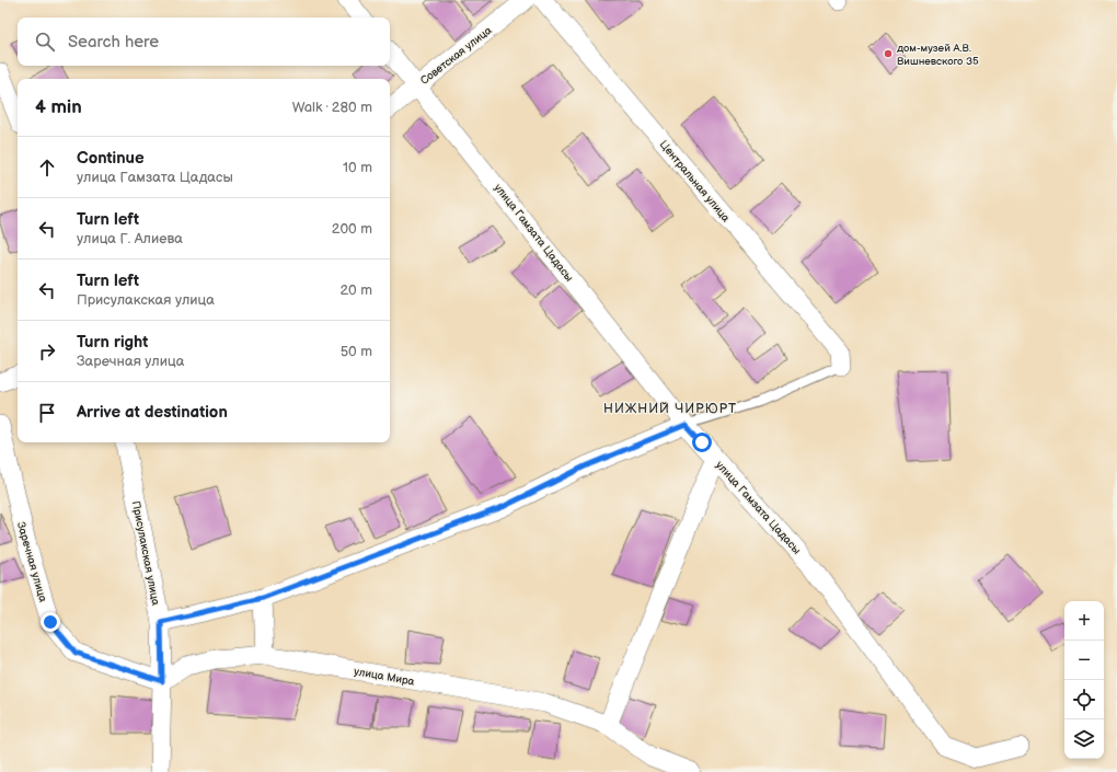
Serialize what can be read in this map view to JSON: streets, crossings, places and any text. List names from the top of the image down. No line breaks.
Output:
{"streets":{"street":["Советская улица","Центральная улица","улица Гамзата Цадасы","Присулакская улица","Заречная улица","улица Мира"]},"crossings":[["Советская улица","улица Гамзата Цадасы"],["Присулакская улица","Заречная улица"],["Присулакская улица","улица Мира"],["Заречная улица","улица Мира"]],"districts":["НИЖНИЙ ЧИРЮРТ"],"places":["дом-музей А.В. Вишневского 35"],"page":{"search":"Search here","heading":["4 min","Walk · 280 m"],"list":[["Continue","улица Гамзата Цадасы","10 m"],["Turn left","улица Г. Алиева","200 m"],["Turn left","Присулакская улица","20 m"],["Turn right","Заречная улица","50 m"],"Arrive at destination"],"map_buttons":["+","−"]}}
